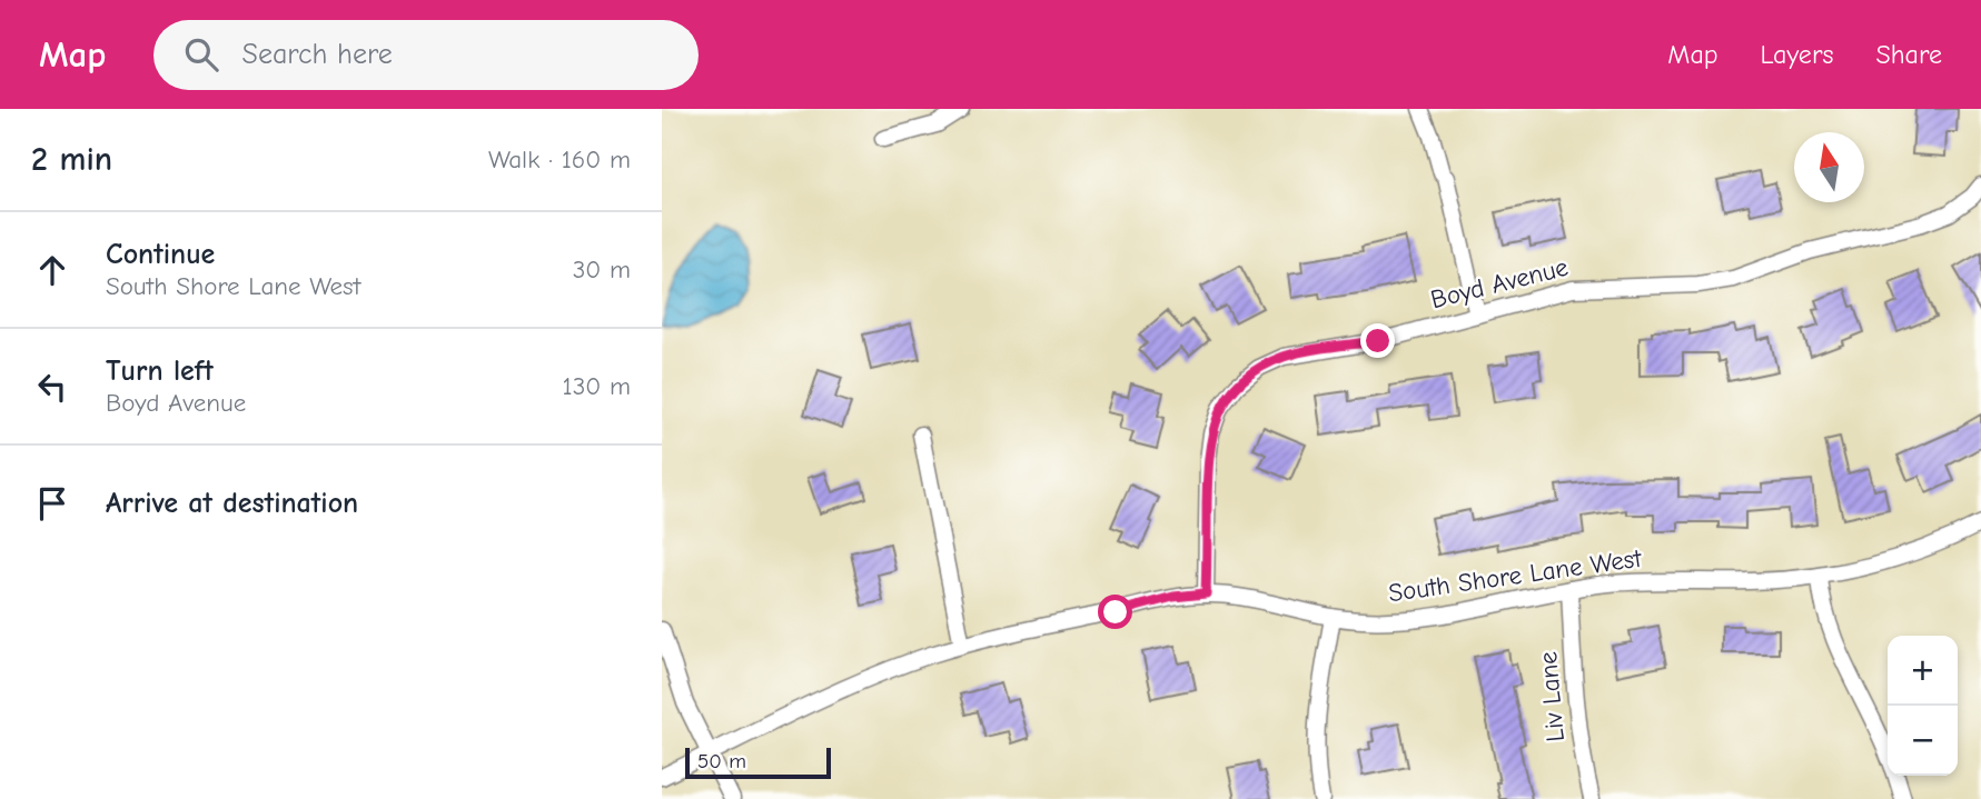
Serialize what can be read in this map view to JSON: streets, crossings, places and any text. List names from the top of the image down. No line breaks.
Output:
{"streets":{"street":["Boyd Avenue","South Shore Lane West","Liv Lane"]},"crossings":[["Boyd Avenue","South Shore Lane West"],["South Shore Lane West","Liv Lane"]],"scale_bar":"50 m","north":"top","page":{"header":"Map","search":"Search here","nav":["Map","Layers","Share"],"heading":["2 min","Walk · 160 m"],"list":[["Continue","South Shore Lane West","30 m"],["Turn left","Boyd Avenue","130 m"],"Arrive at destination"],"map_buttons":["+","−"],"scale":"50 m"}}
